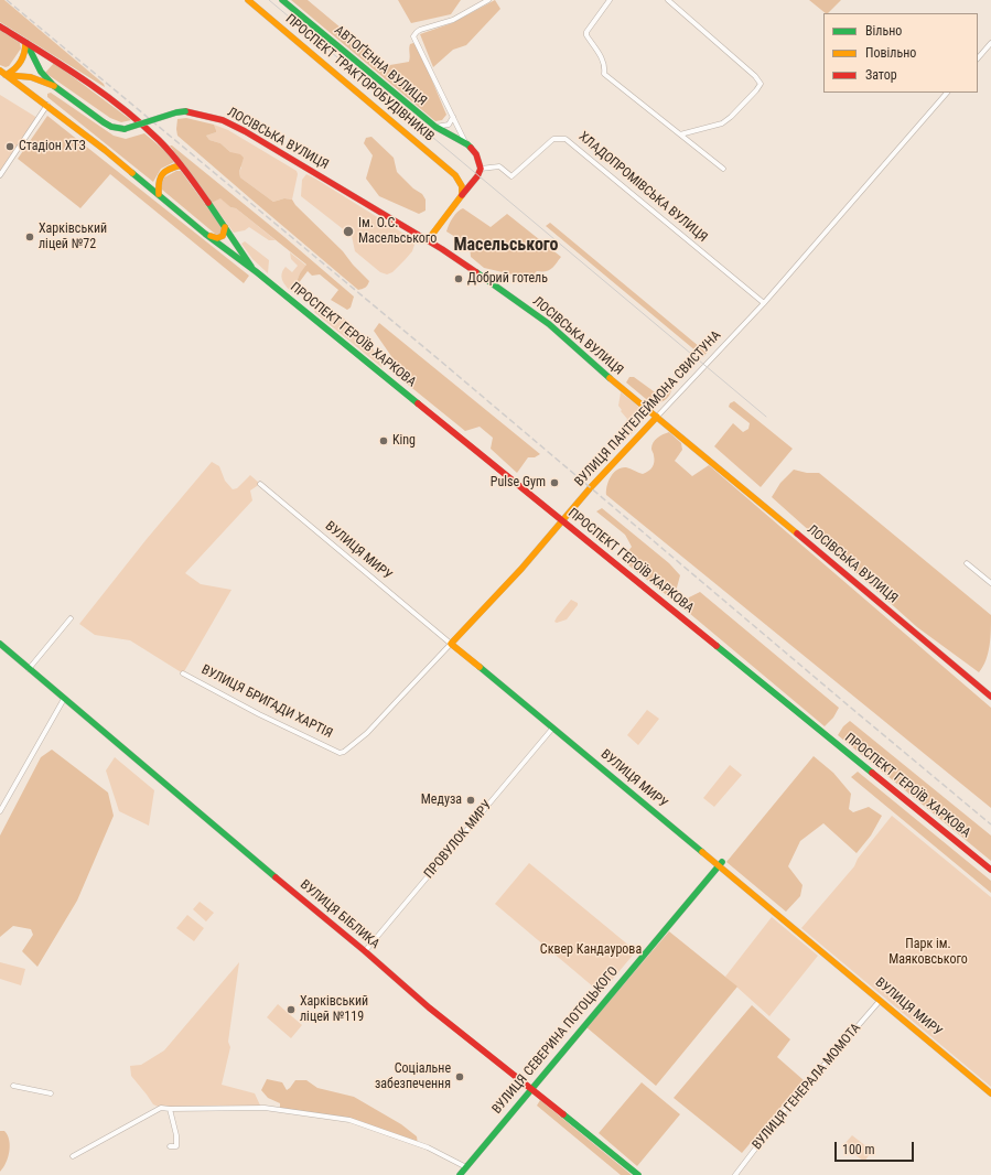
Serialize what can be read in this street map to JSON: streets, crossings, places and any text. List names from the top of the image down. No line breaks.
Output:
{"streets":{"main road":["АВТОҐЕННА ВУЛИЦЯ","ПРОСПЕКТ ТРАКТОРОБУДІВНИКІВ","ЛОСІВСЬКА ВУЛИЦЯ","ПРОСПЕКТ ГЕРОЇВ ХАРКОВА","ВУЛИЦЯ ПАНТЕЛЕЙМОНА СВИСТУНА","ВУЛИЦЯ МИРУ","ВУЛИЦЯ БІБЛИКА","ВУЛИЦЯ СЕВЕРИНА ПОТОЦЬКОГО"],"street":["ХЛАДОПРОМІВСЬКА ВУЛИЦЯ","ВУЛИЦЯ БРИГАДИ ХАРТІЯ","ПРОВУЛОК МИРУ","ВУЛИЦЯ ГЕНЕРАЛА МОМОТА"]},"crossings":[["ЛОСІВСЬКА ВУЛИЦЯ","ВУЛИЦЯ ПАНТЕЛЕЙМОНА СВИСТУНА"],["ХЛАДОПРОМІВСЬКА ВУЛИЦЯ","ВУЛИЦЯ ПАНТЕЛЕЙМОНА СВИСТУНА"],["ПРОСПЕКТ ГЕРОЇВ ХАРКОВА","ВУЛИЦЯ ПАНТЕЛЕЙМОНА СВИСТУНА"],["ВУЛИЦЯ ПАНТЕЛЕЙМОНА СВИСТУНА","ВУЛИЦЯ МИРУ"],["ВУЛИЦЯ ПАНТЕЛЕЙМОНА СВИСТУНА","ВУЛИЦЯ БРИГАДИ ХАРТІЯ"],["ВУЛИЦЯ МИРУ","ПРОВУЛОК МИРУ"],["ВУЛИЦЯ МИРУ","ВУЛИЦЯ СЕВЕРИНА ПОТОЦЬКОГО"],["ВУЛИЦЯ МИРУ","ВУЛИЦЯ ГЕНЕРАЛА МОМОТА"],["ПРОВУЛОК МИРУ","ВУЛИЦЯ БІБЛИКА"],["ВУЛИЦЯ БІБЛИКА","ВУЛИЦЯ СЕВЕРИНА ПОТОЦЬКОГО"]],"districts":["Масельського"],"parks":["Парк ім. Маяковського","Сквер Кандаурова"],"places":["Стадіон ХТЗ","Ім. О.С. Масельського","Харківський ліцей №72","Добрий готель","King","Pulse Gym","Медуза","Харківський ліцей №119","Соціальне забезпечення"],"legend":["Вільно","Повільно","Затор"],"scale_bar":"100 m"}
